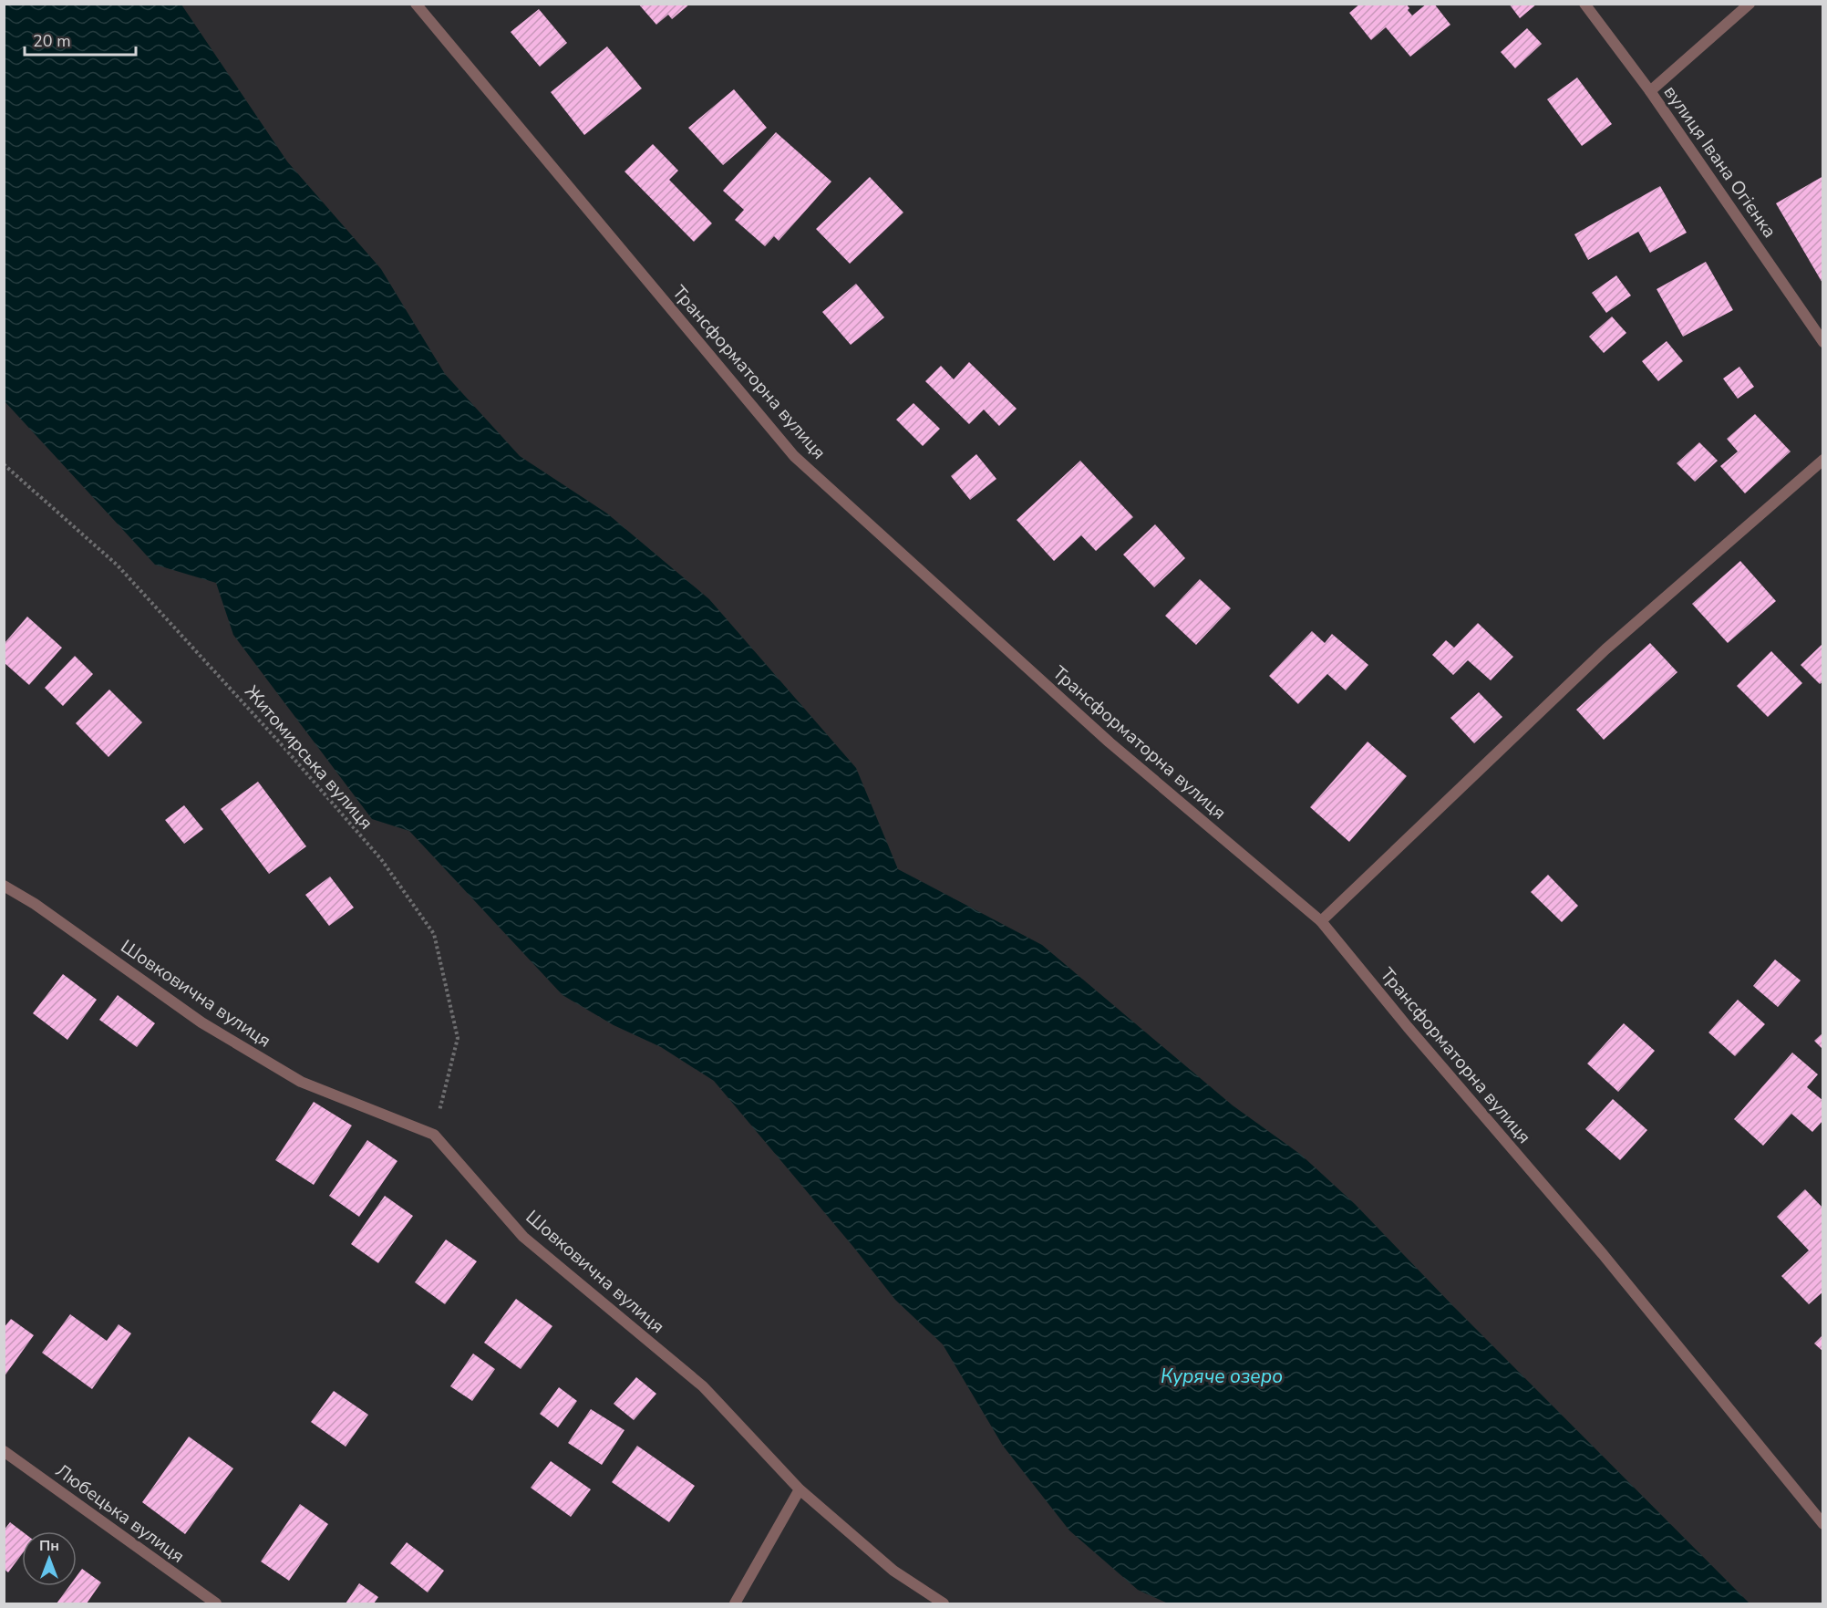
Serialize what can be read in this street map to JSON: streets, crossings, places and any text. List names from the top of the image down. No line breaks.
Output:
{"streets":{"street":["вулиця Івана Огієнка","Трансформаторна вулиця","Шовковична вулиця","Любецька вулиця"],"path":["Житомирська вулиця"]},"crossings":[["Житомирська вулиця","Шовковична вулиця"]],"water":["Куряче озеро"],"scale_bar":"20 m","north":"top"}
